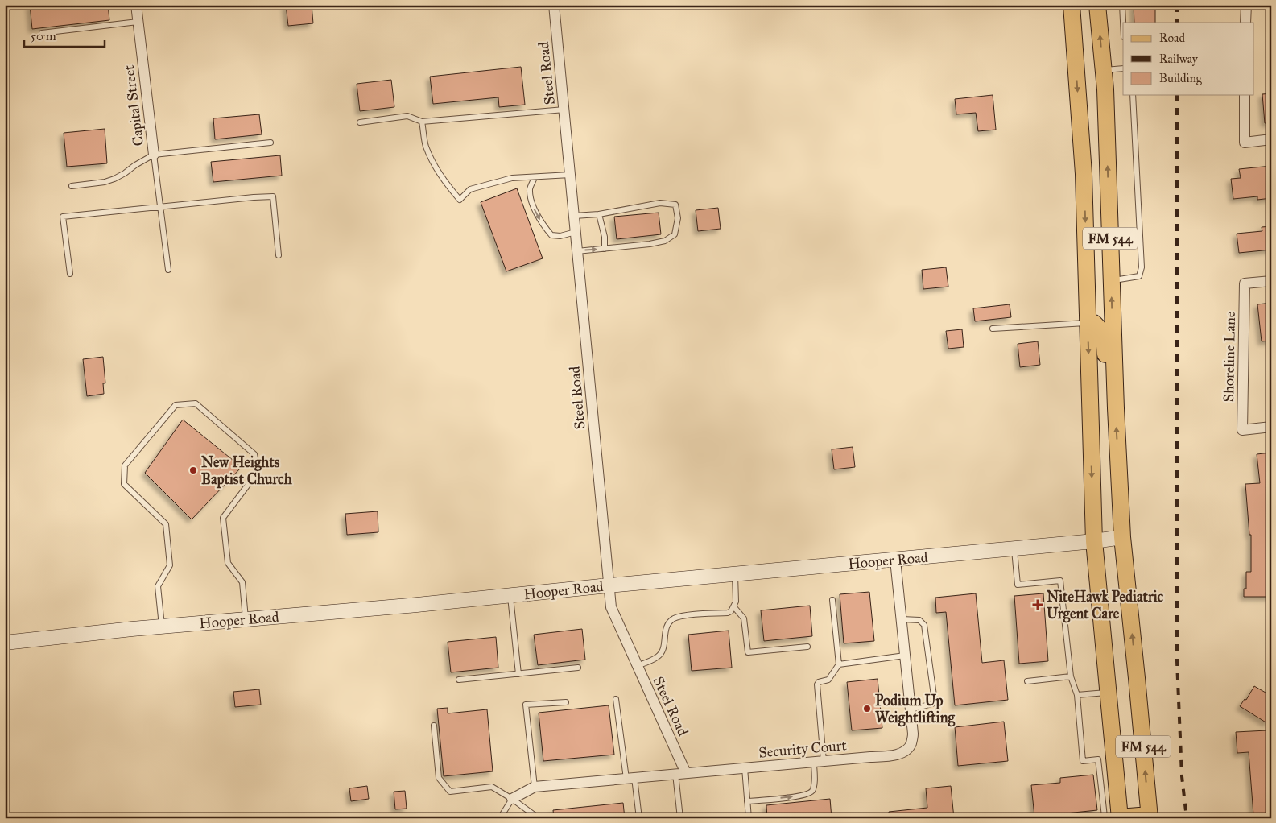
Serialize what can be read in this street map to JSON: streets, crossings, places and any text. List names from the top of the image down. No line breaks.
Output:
{"streets":{"main road":["FM 544"],"street":["Steel Road","Capital Street","Shoreline Lane","Hooper Road","Security Court"]},"crossings":[["Steel Road","Hooper Road"],["Steel Road","Security Court"],["FM 544","Hooper Road"],["Hooper Road","Security Court"]],"places":{"other":["New Heights Baptist Church","Podium Up Weightlifting"],"health":["NiteHawk Pediatric Urgent Care"]},"legend":["Road","Railway","Building"],"scale_bar":"50 m"}
